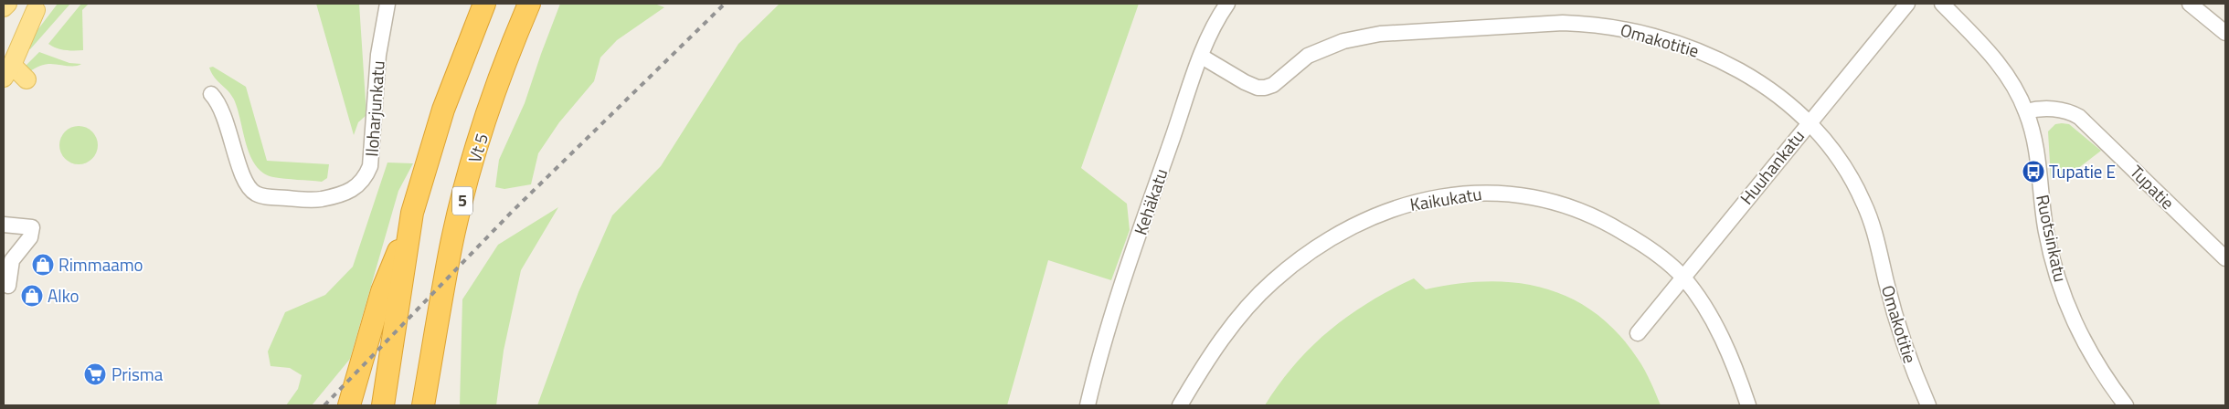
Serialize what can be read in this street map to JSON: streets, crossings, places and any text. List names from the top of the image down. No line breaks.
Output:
{"streets":{"highway":["Vt 5","5"],"street":["Omakotitie","Iloharjunkatu","Huuhankatu","Tupatie","Kaikukatu","Kehäkatu","Ruotsinkatu"]},"crossings":[["Omakotitie","Huuhankatu"],["Omakotitie","Kehäkatu"],["Huuhankatu","Kaikukatu"],["Tupatie","Ruotsinkatu"]],"places":{"bus stop":["Tupatie E"],"shop":["Rimmaamo","Alko"],"supermarket":["Prisma"]}}
